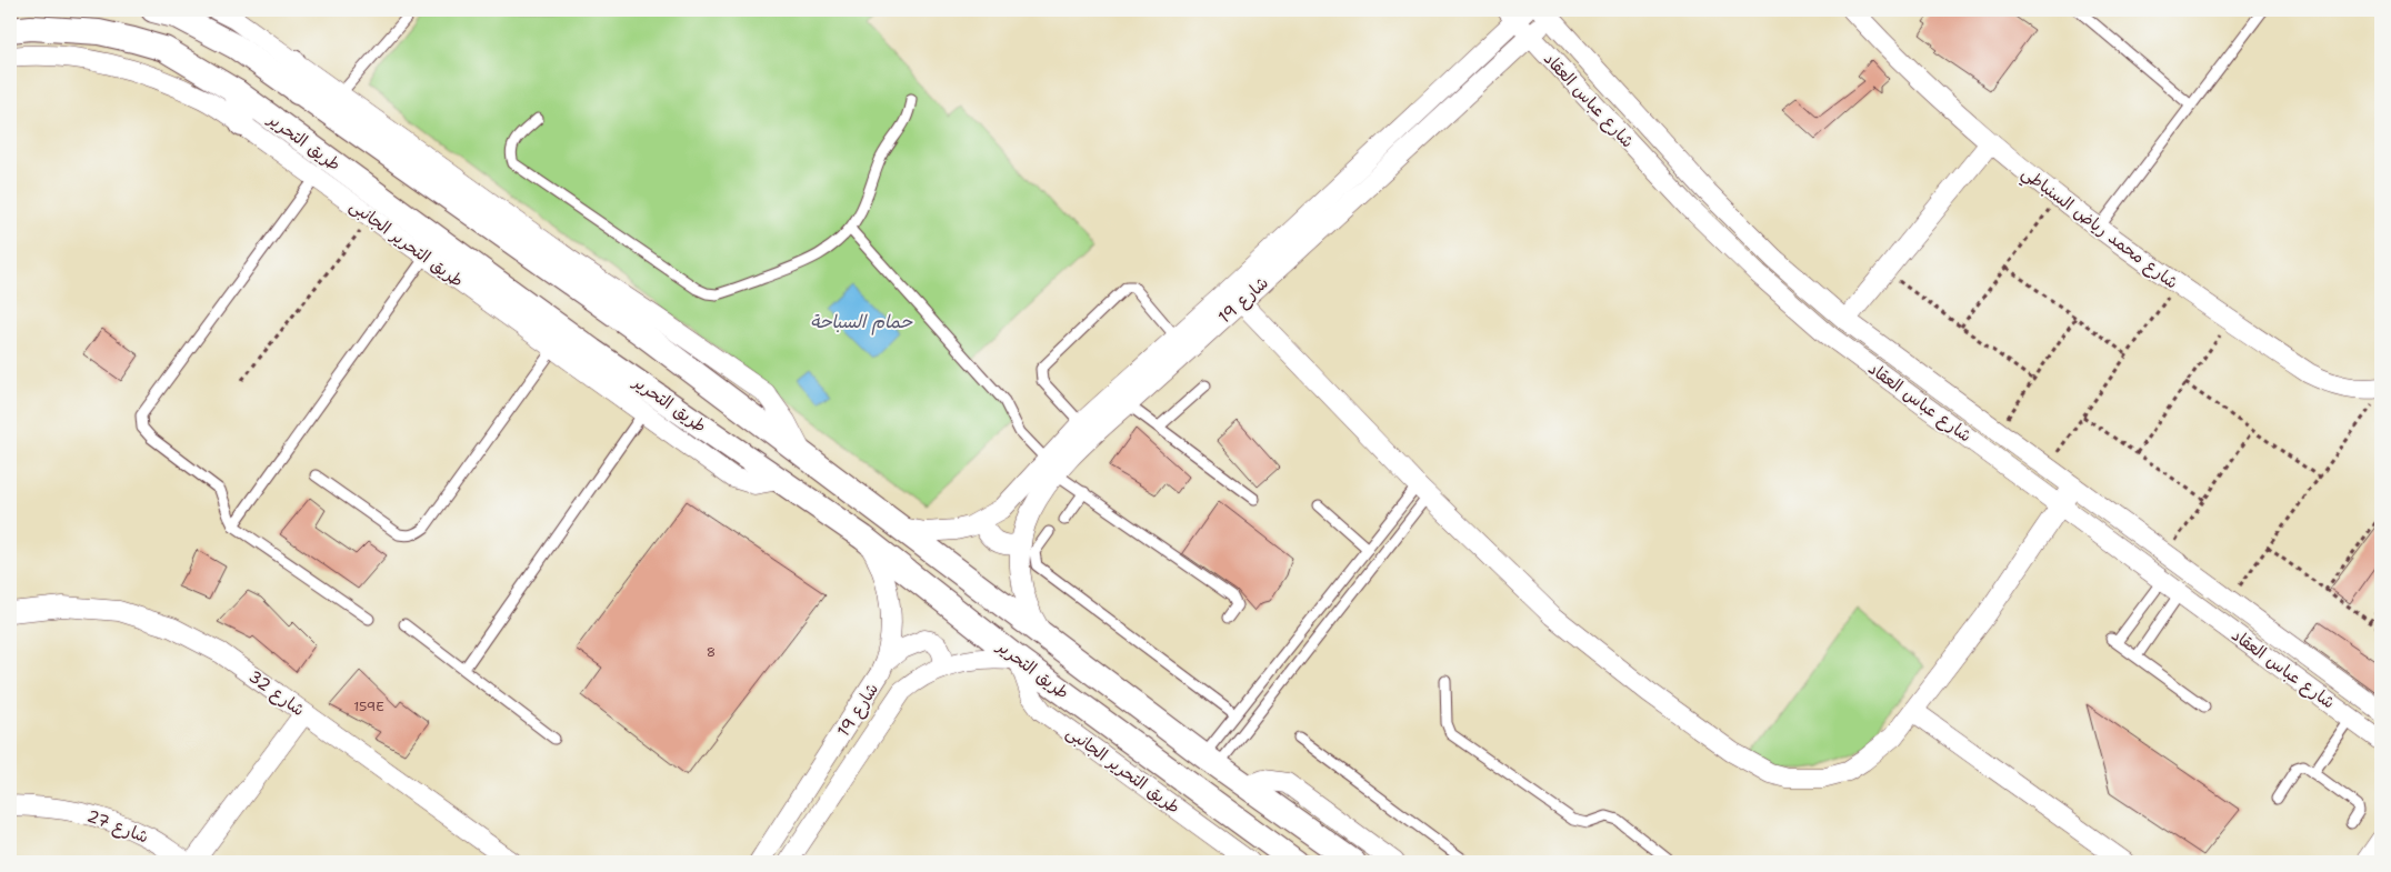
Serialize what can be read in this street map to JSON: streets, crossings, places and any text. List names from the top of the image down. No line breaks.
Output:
{"streets":{"street":["شارع عباس العقاد","طريق التحرير","شارع محمد رياض السنباطي","طريق التحرير الجانبى","شارع 19","شارع 32","شارع 27"]},"crossings":[["شارع عباس العقاد","شارع 19"],["طريق التحرير","طريق التحرير الجانبى"],["طريق التحرير","شارع 19"],["طريق التحرير الجانبى","شارع 19"]],"water":["حمام السباحة"],"house_numbers":["8","159E"]}
